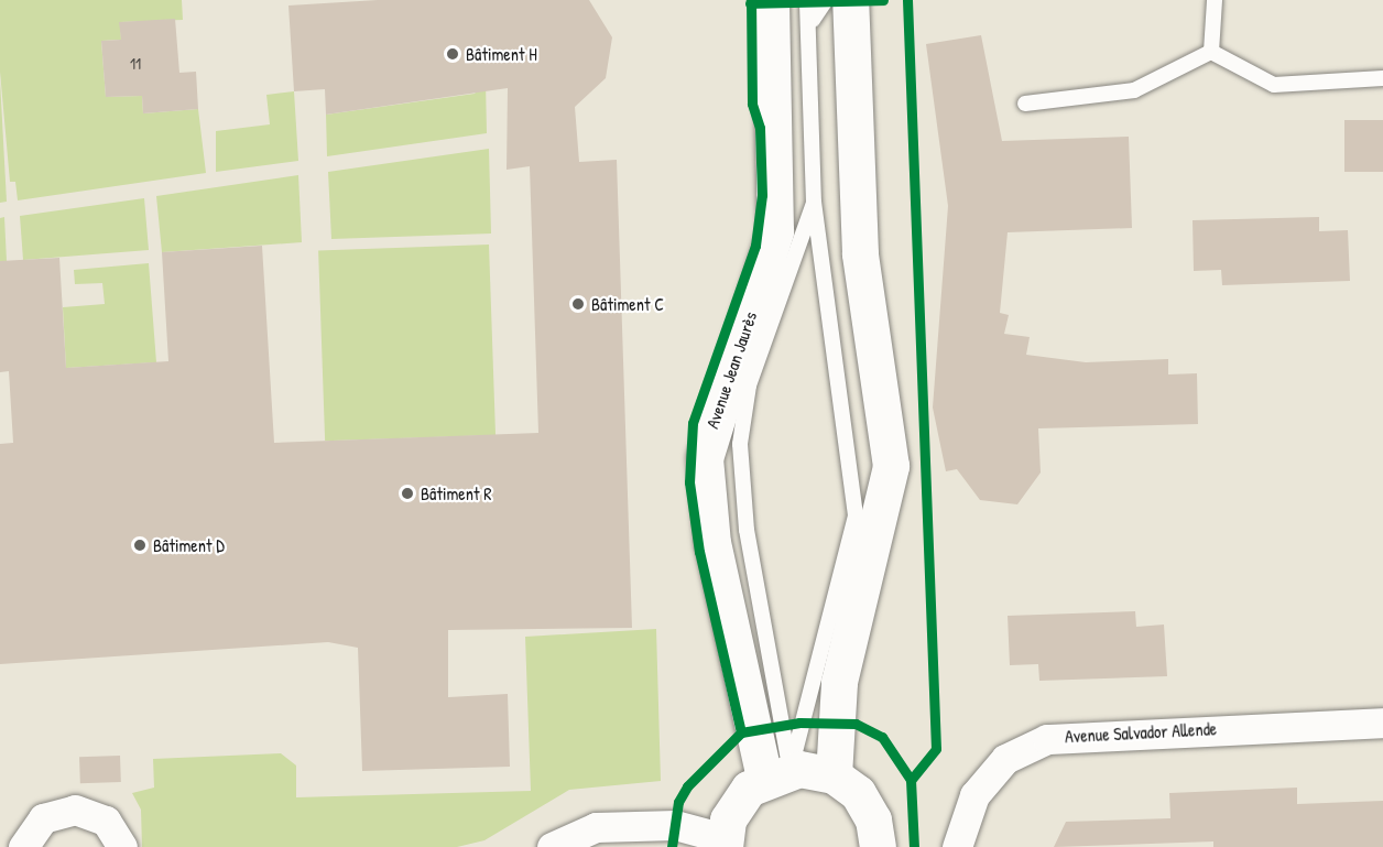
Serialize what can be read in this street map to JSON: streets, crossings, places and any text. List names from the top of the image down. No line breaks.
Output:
{"streets":{"main road":["Avenue Jean Jaurès"],"street":["Avenue Salvador Allende"]},"places":["Bâtiment H","Bâtiment C","Bâtiment R","Bâtiment D"],"house_numbers":["11"]}
